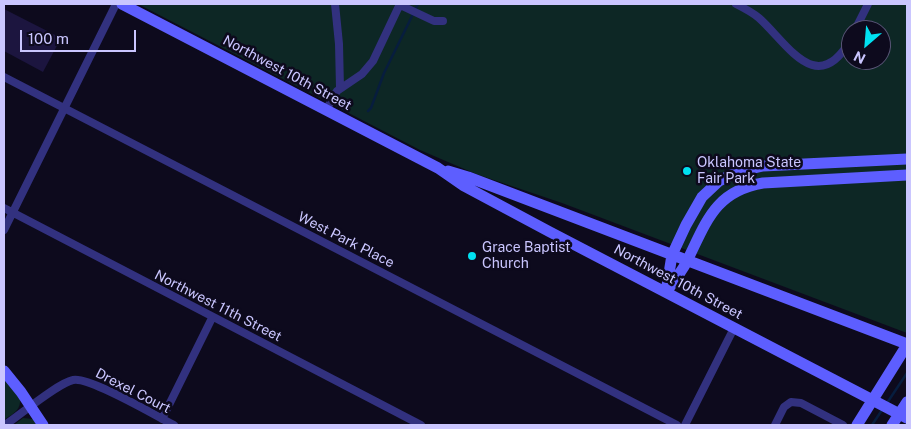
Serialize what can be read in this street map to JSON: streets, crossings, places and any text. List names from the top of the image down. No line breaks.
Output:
{"streets":{"main road":["Northwest 10th Street"],"street":["West Park Place","Northwest 11th Street","Drexel Court"]},"places":["Oklahoma State Fair Park","Grace Baptist Church"],"scale_bar":"100 m","north":"bottom left"}
